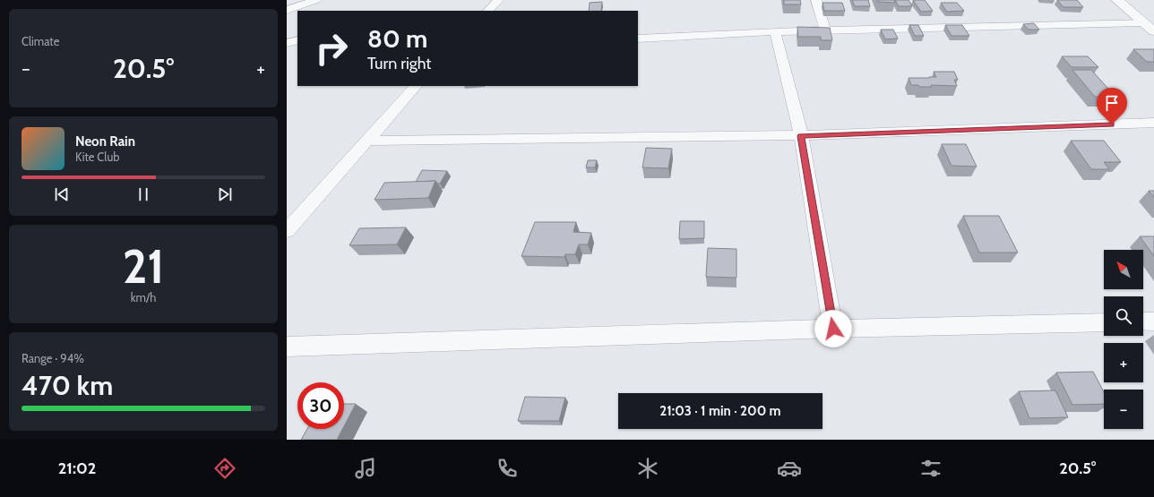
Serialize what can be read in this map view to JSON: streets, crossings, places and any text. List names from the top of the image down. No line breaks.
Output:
{"north":"top left","page":{"tile":["Climate",["21","km/h"],["Range · 94%","470 km"]],"turn":["80 m","Turn right"],"heat":["−","20.5°","+"],"song":["Neon Rain","Kite Club"],"map_buttons":["+","−"],"limit":"30","trip":"21:03 · 1 min · 200 m","tabs":["21:02","20.5°"]}}
